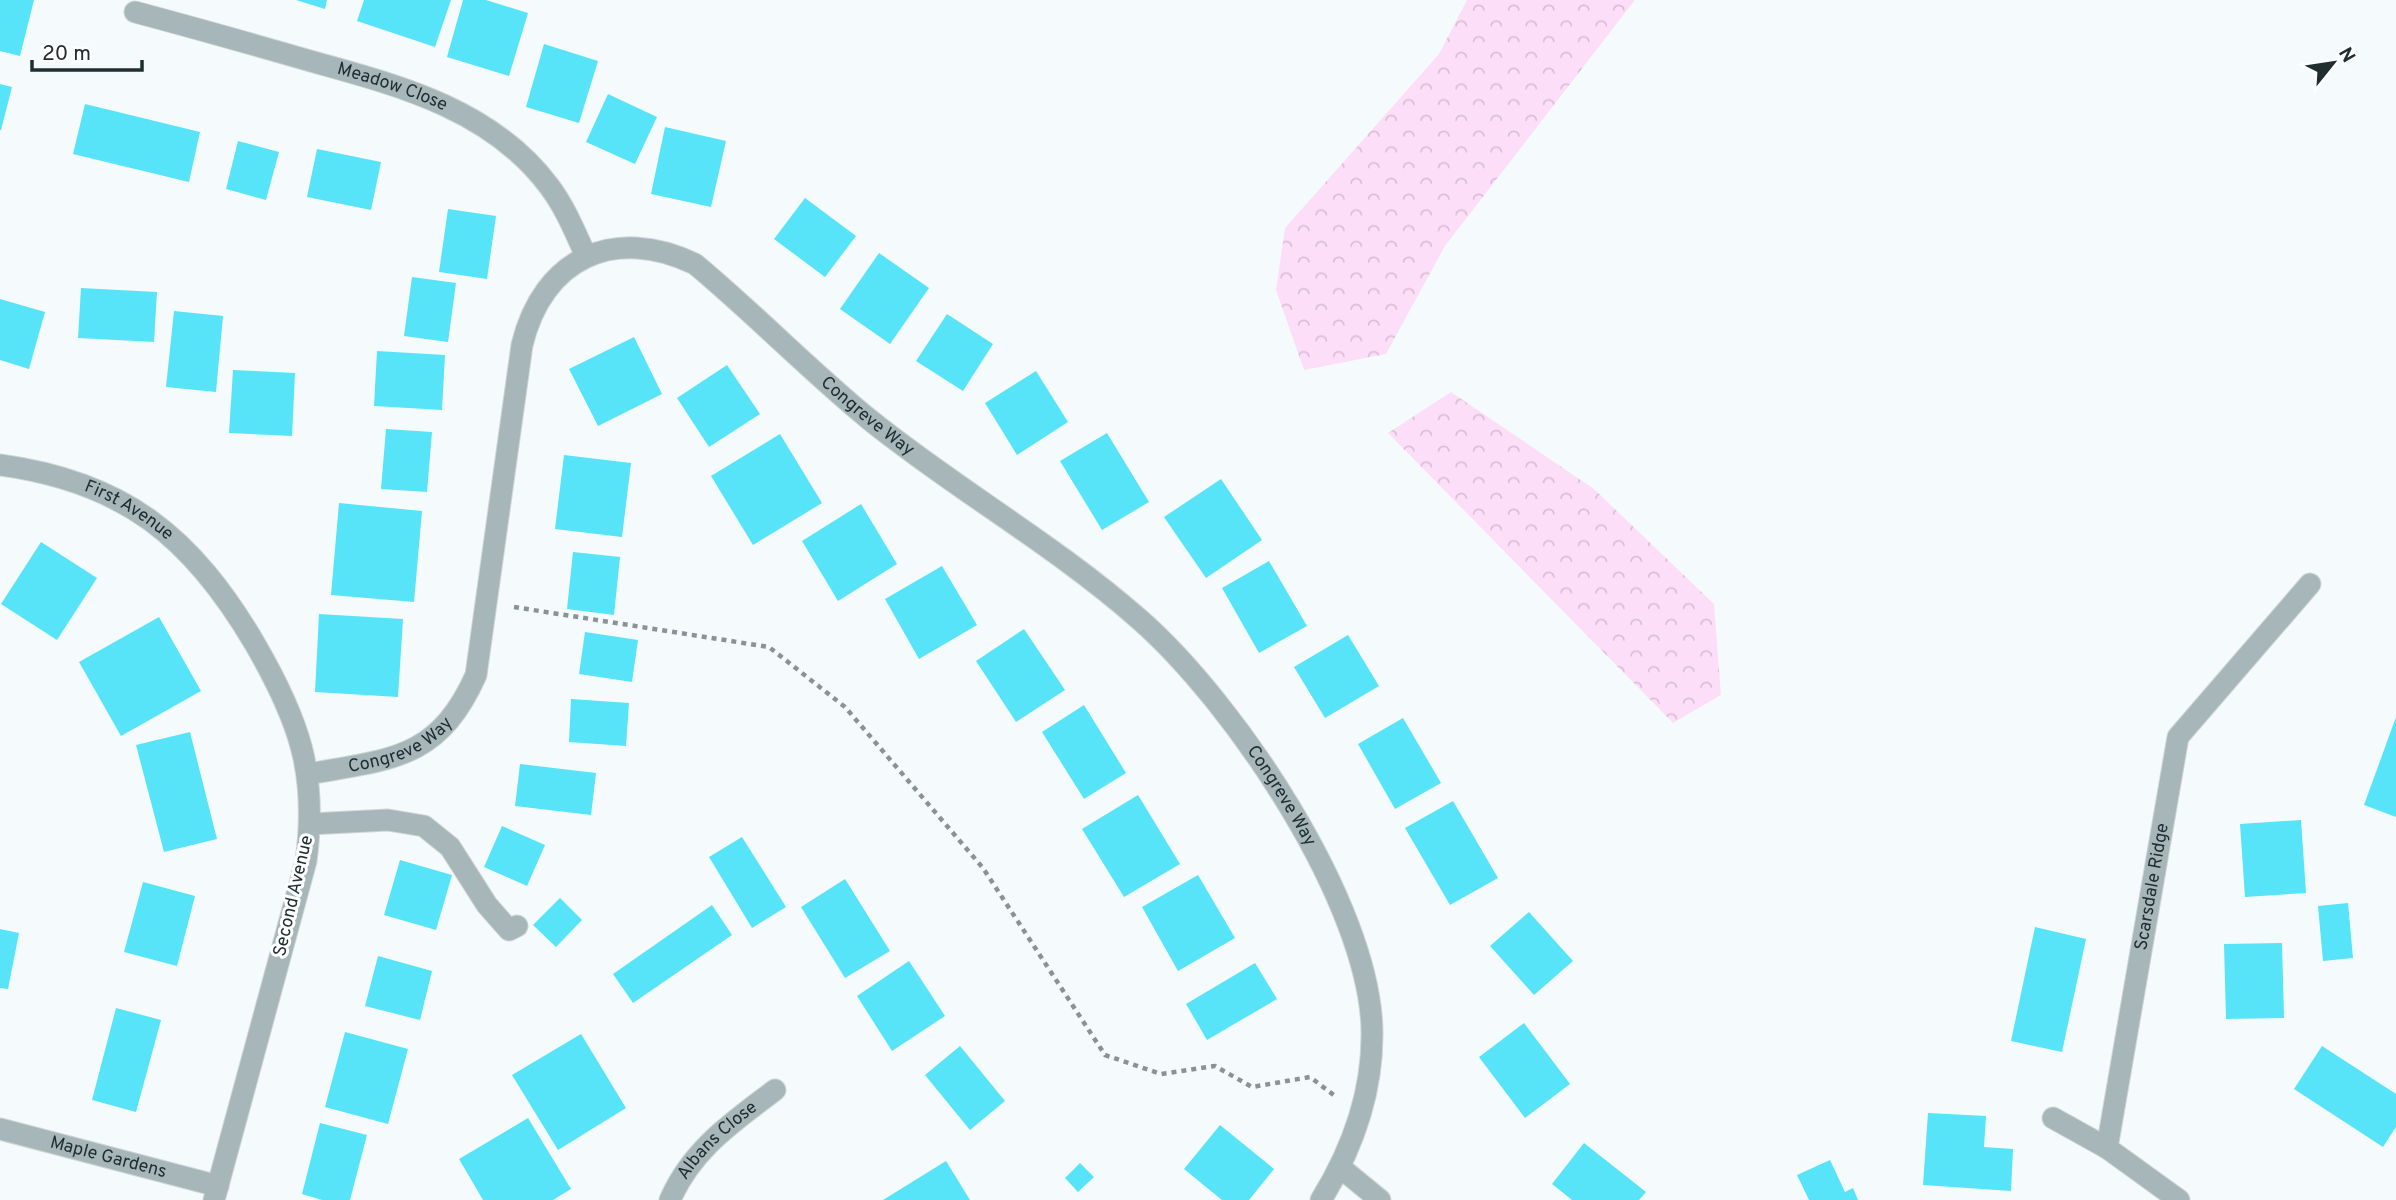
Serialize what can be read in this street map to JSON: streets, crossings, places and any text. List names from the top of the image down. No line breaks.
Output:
{"streets":{"street":["Meadow Close","Congreve Way","First Avenue","Scarsdale Ridge","Second Avenue","Albans Close","Maple Gardens"]},"crossings":[["Meadow Close","Congreve Way"],["Congreve Way","Second Avenue"],["First Avenue","Second Avenue"],["Second Avenue","Maple Gardens"]],"scale_bar":"20 m","north":"top right"}
